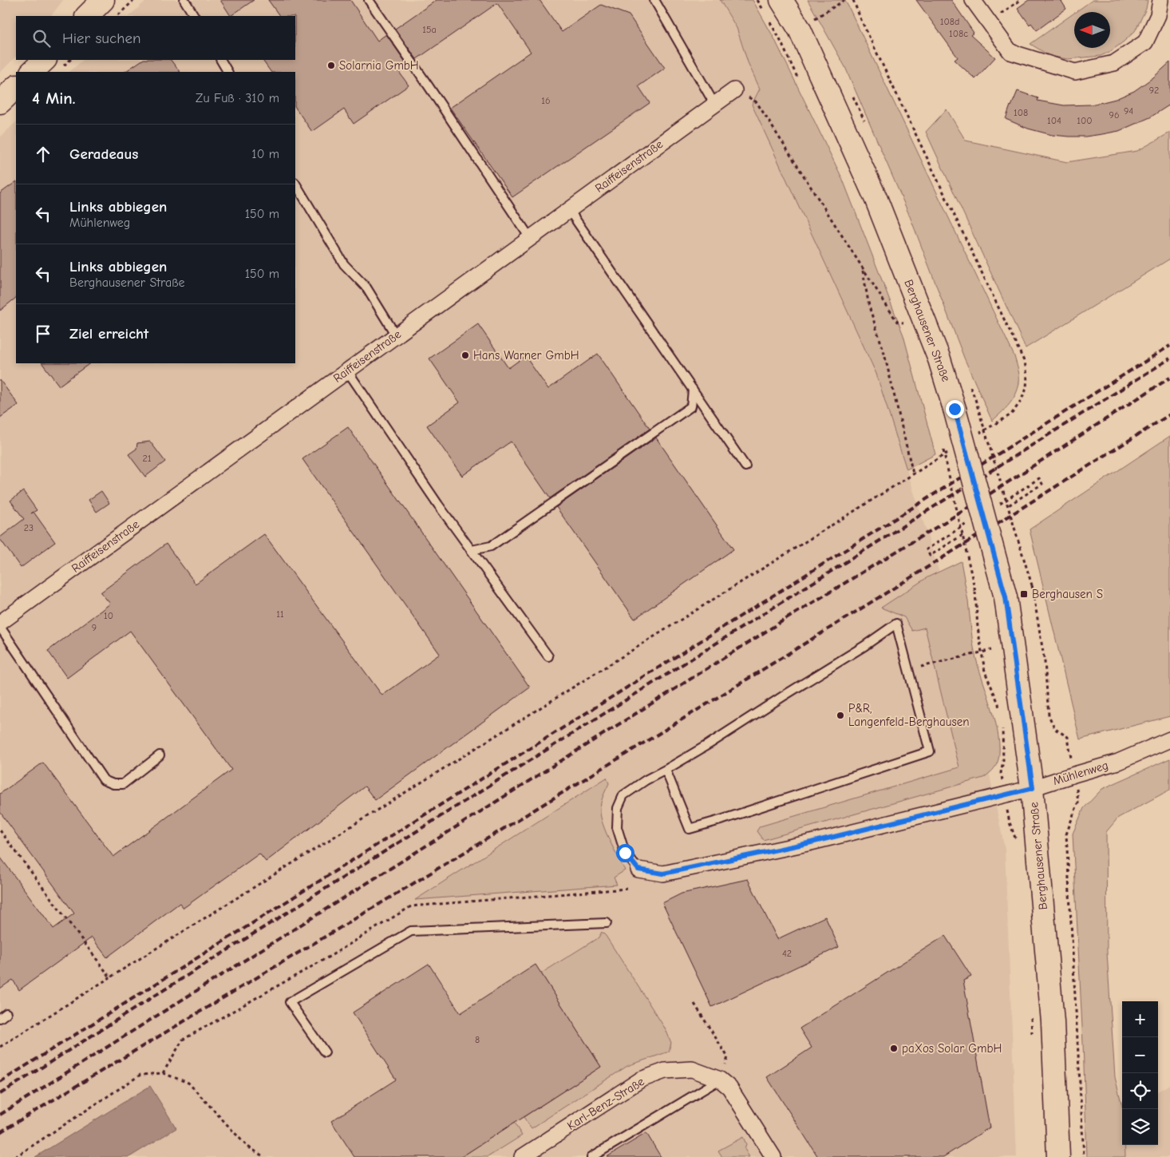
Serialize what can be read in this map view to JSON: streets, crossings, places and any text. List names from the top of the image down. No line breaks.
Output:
{"streets":{"main road":["Berghausener Straße"],"street":["Raiffeisenstraße","Mühlenweg","Karl-Benz-Straße"]},"crossings":[["Berghausener Straße","Mühlenweg"]],"places":{"other":["Solarnia GmbH","Hans Warner GmbH","P&R, Langenfeld-Berghausen","paXos Solar GmbH"],"transit":["Berghausen S"]},"house_numbers":["108d","15a","108c","92","16","94","108","96","104","100","21","23","11","10","9","42","8"],"north":"left","page":{"search":"Hier suchen","heading":["4 Min.","Zu Fuß · 310 m"],"list":[["Geradeaus","10 m"],["Links abbiegen","Mühlenweg","150 m"],["Links abbiegen","Berghausener Straße","150 m"],"Ziel erreicht"],"map_buttons":["+","−"]}}
